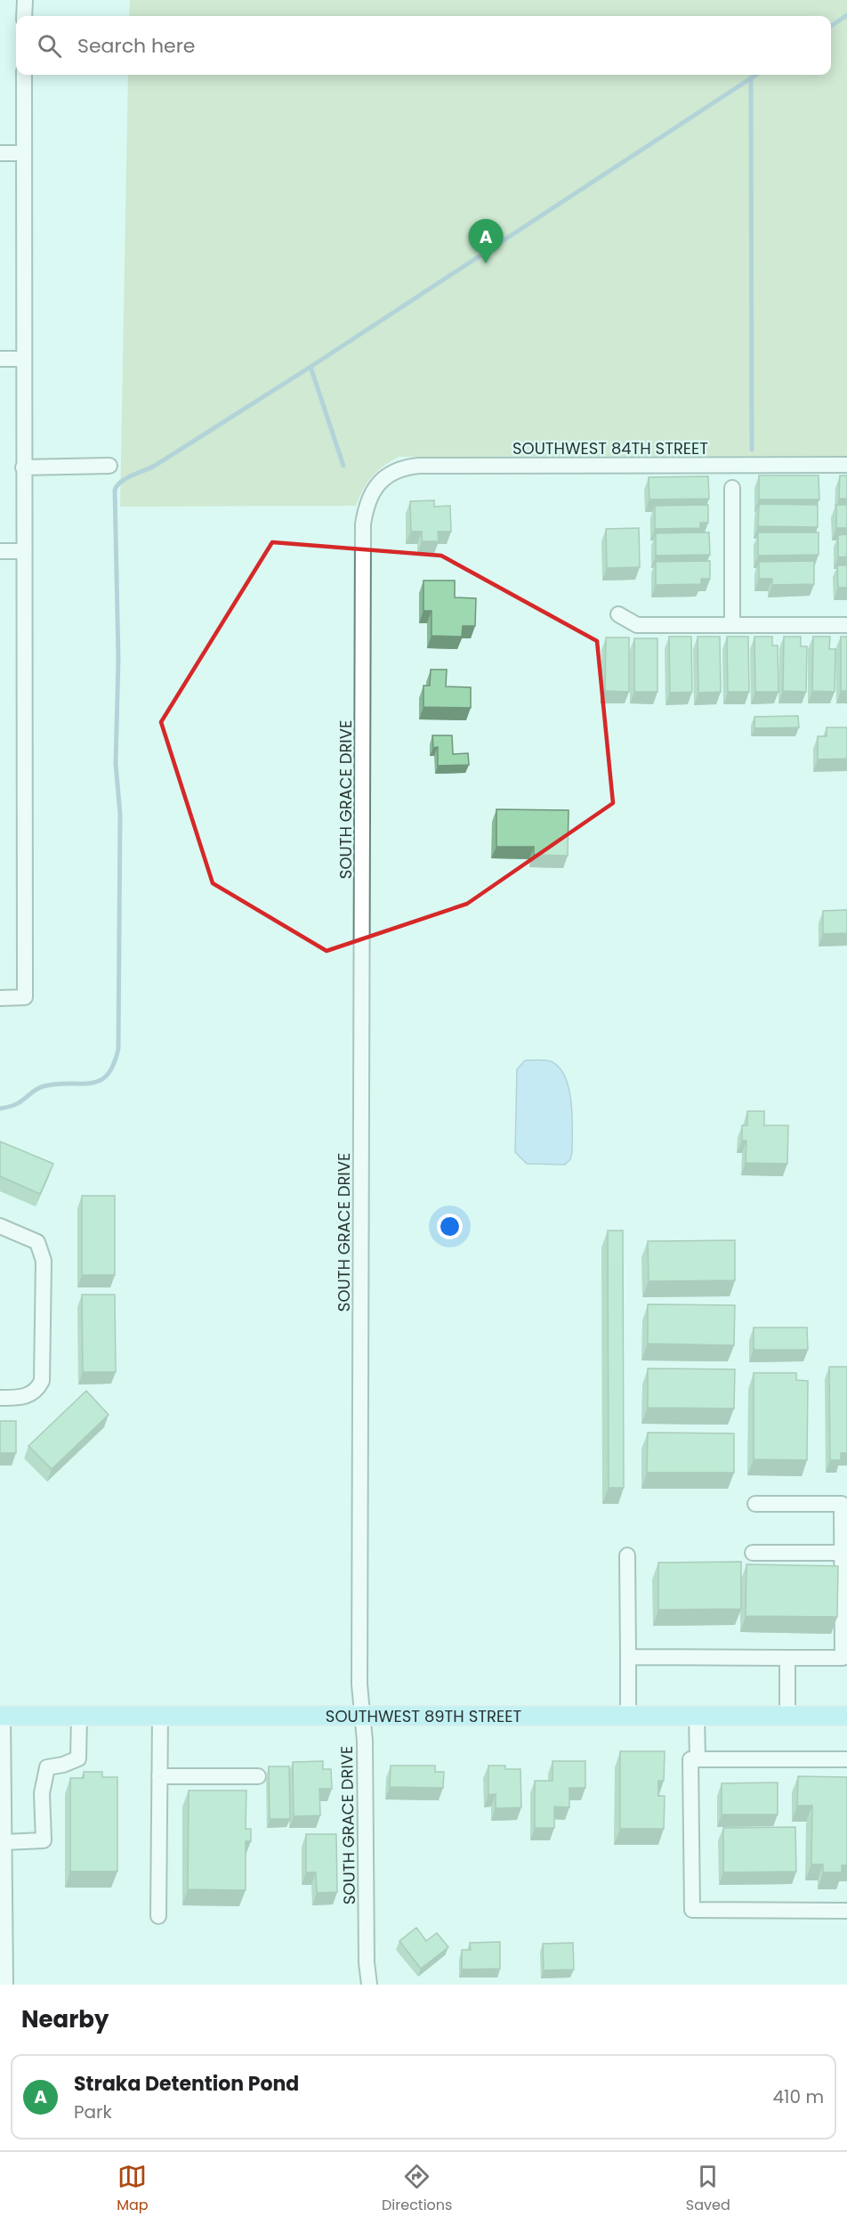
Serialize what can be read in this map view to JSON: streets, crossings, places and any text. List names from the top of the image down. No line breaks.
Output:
{"streets":{"main road":["SOUTHWEST 89TH STREET"],"street":["SOUTHWEST 84TH STREET","SOUTH GRACE DRIVE"]},"crossings":[["SOUTHWEST 84TH STREET","SOUTH GRACE DRIVE"],["SOUTH GRACE DRIVE","SOUTHWEST 89TH STREET"]],"page":{"search":"Search here","pins":"A","heading":"Nearby","list":[{"mark":"A","name":"Straka Detention Pond","note":"Park","value":"410 m"}],"nav":["Map","Directions","Saved"]}}
